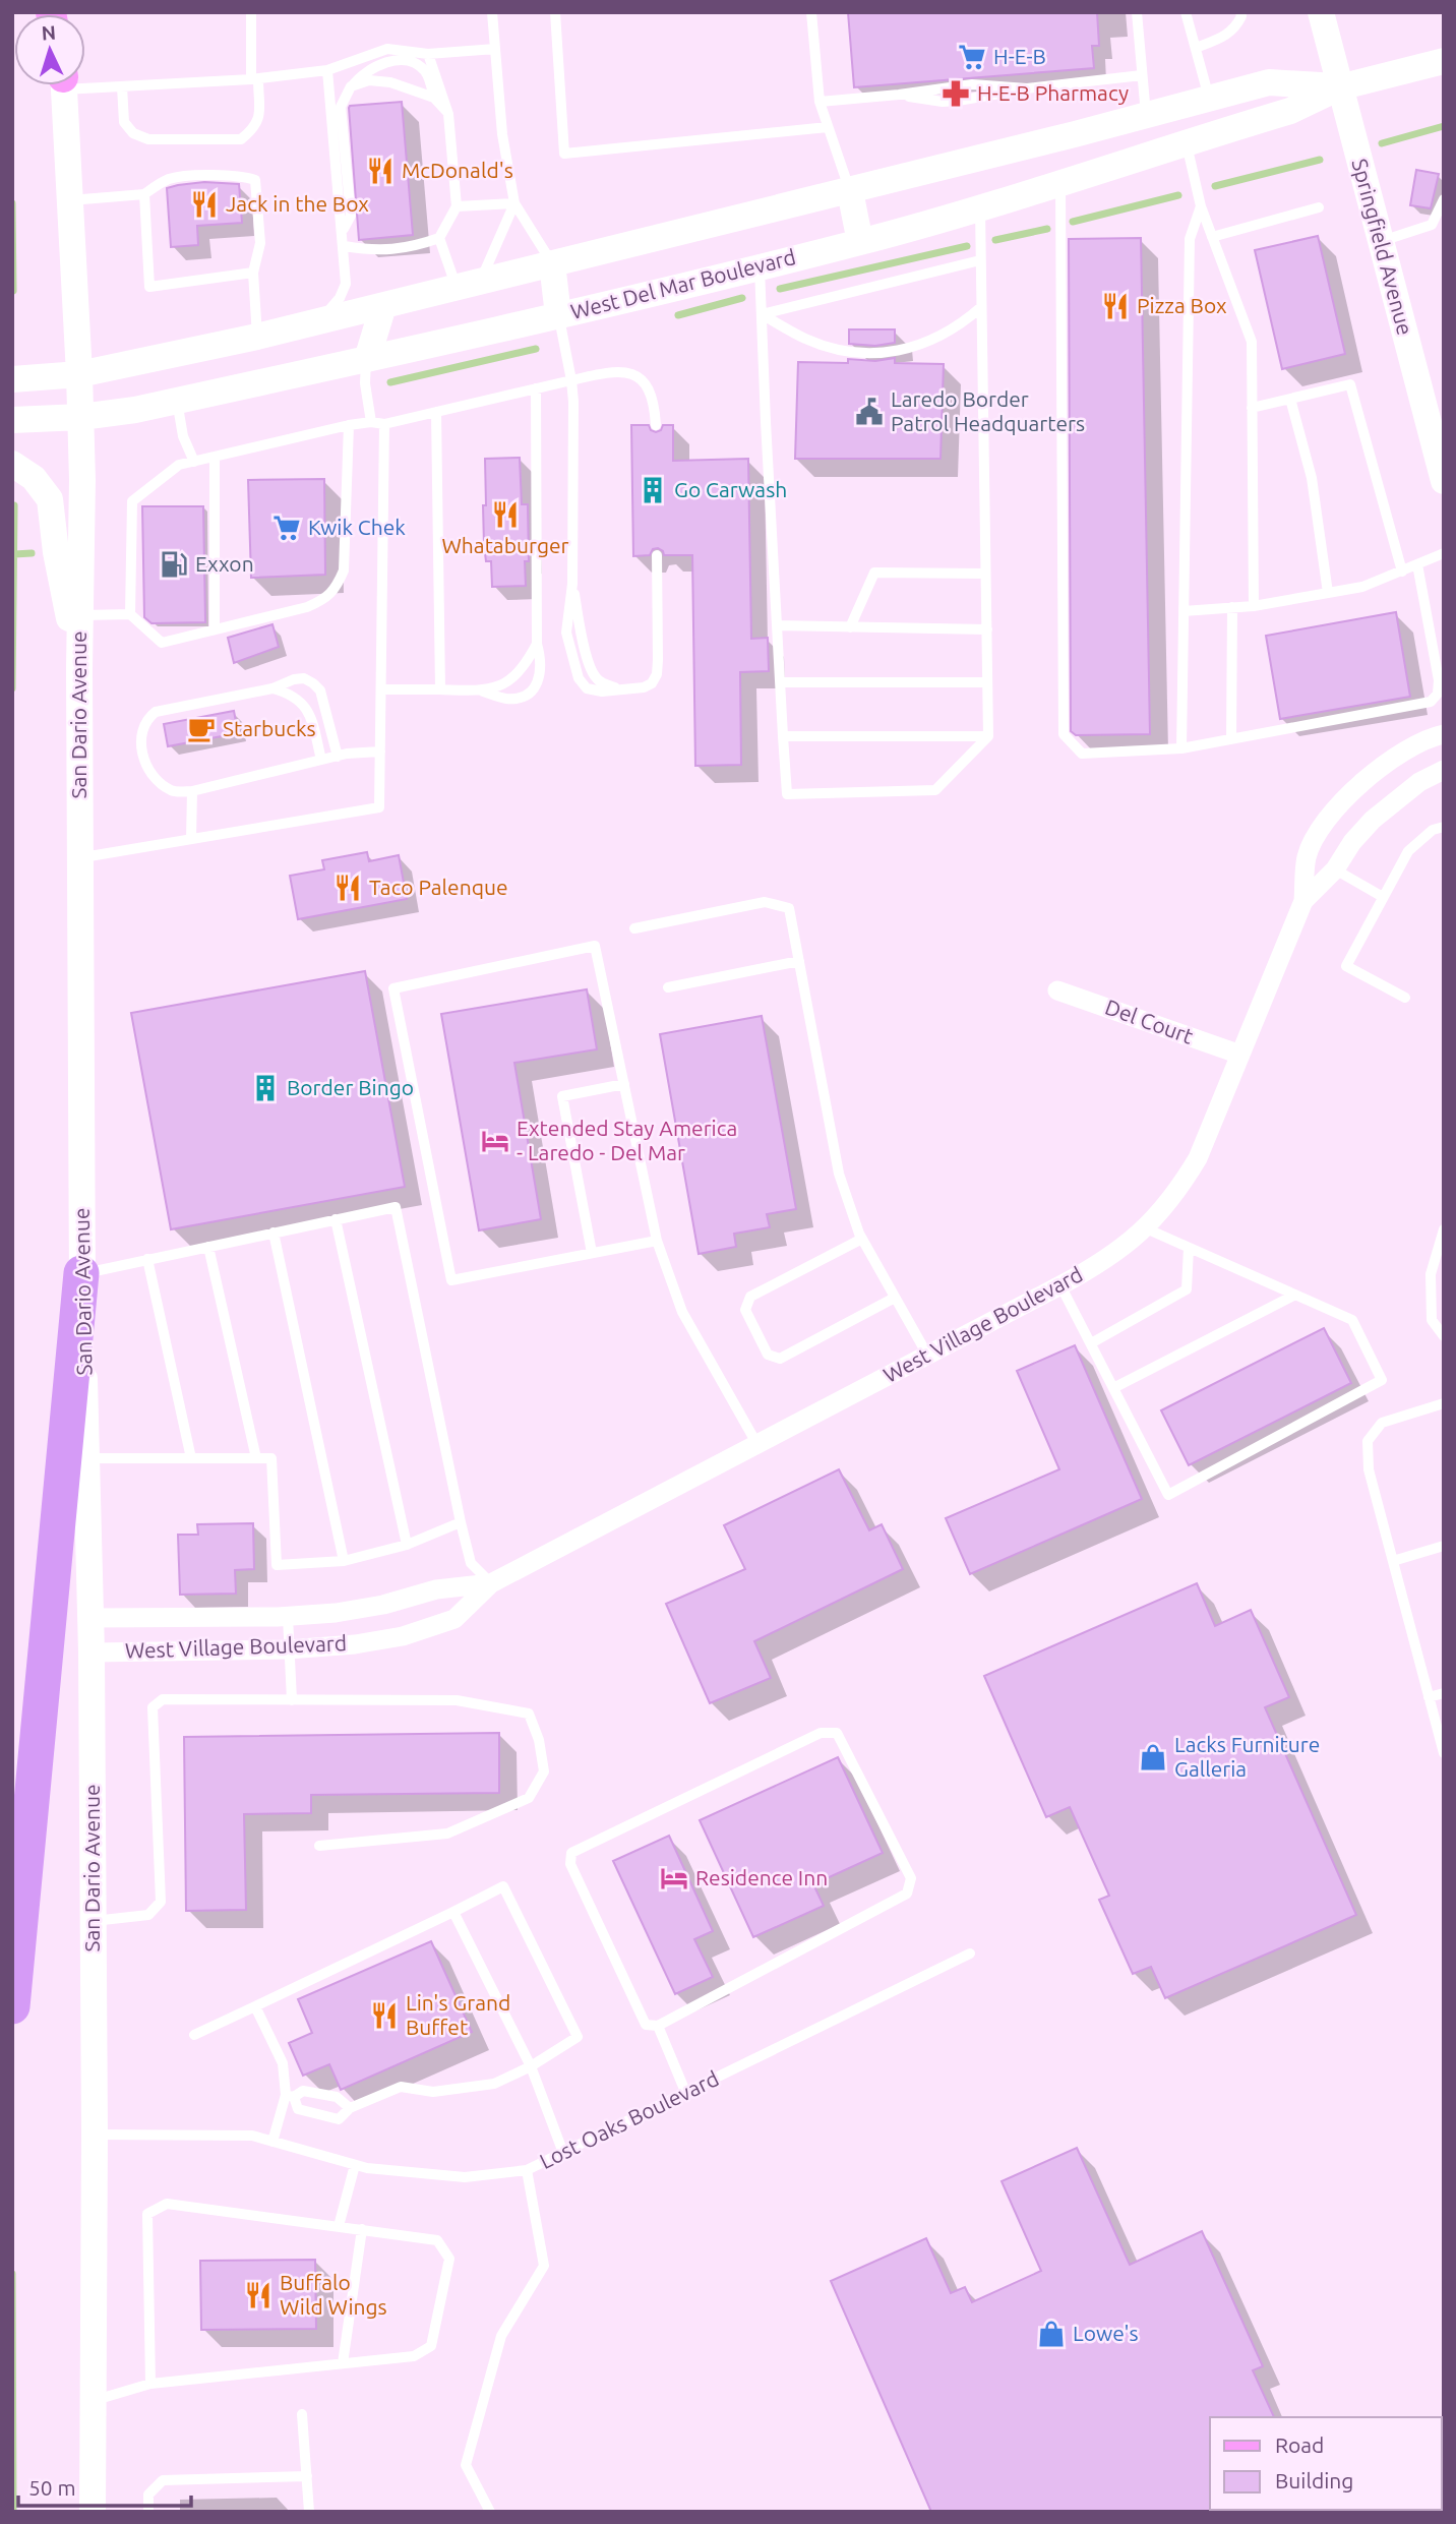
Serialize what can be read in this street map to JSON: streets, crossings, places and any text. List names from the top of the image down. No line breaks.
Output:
{"streets":{"main road":["Springfield Avenue","West Del Mar Boulevard","San Dario Avenue"],"street":["Del Court","West Village Boulevard"],"lane":["Lost Oaks Boulevard"]},"crossings":[["Springfield Avenue","West Del Mar Boulevard"],["West Del Mar Boulevard","San Dario Avenue"],["San Dario Avenue","West Village Boulevard"],["San Dario Avenue","Lost Oaks Boulevard"],["Del Court","West Village Boulevard"]],"places":{"supermarket":["H-E-B","Kwik Chek"],"pharmacy":["H-E-B Pharmacy"],"restaurant":["McDonald's","Jack in the Box","Pizza Box","Whataburger","Taco Palenque","Lin's Grand Buffet","Buffalo Wild Wings"],"public building":["Laredo Border Patrol Headquarters"],"building":["Go Carwash","Border Bingo"],"fuel station":["Exxon"],"cafe":["Starbucks"],"hotel":["Extended Stay America - Laredo - Del Mar","Residence Inn"],"shop":["Lacks Furniture Galleria","Lowe's"]},"legend":["Road","Building"],"scale_bar":"50 m","north":"top"}
